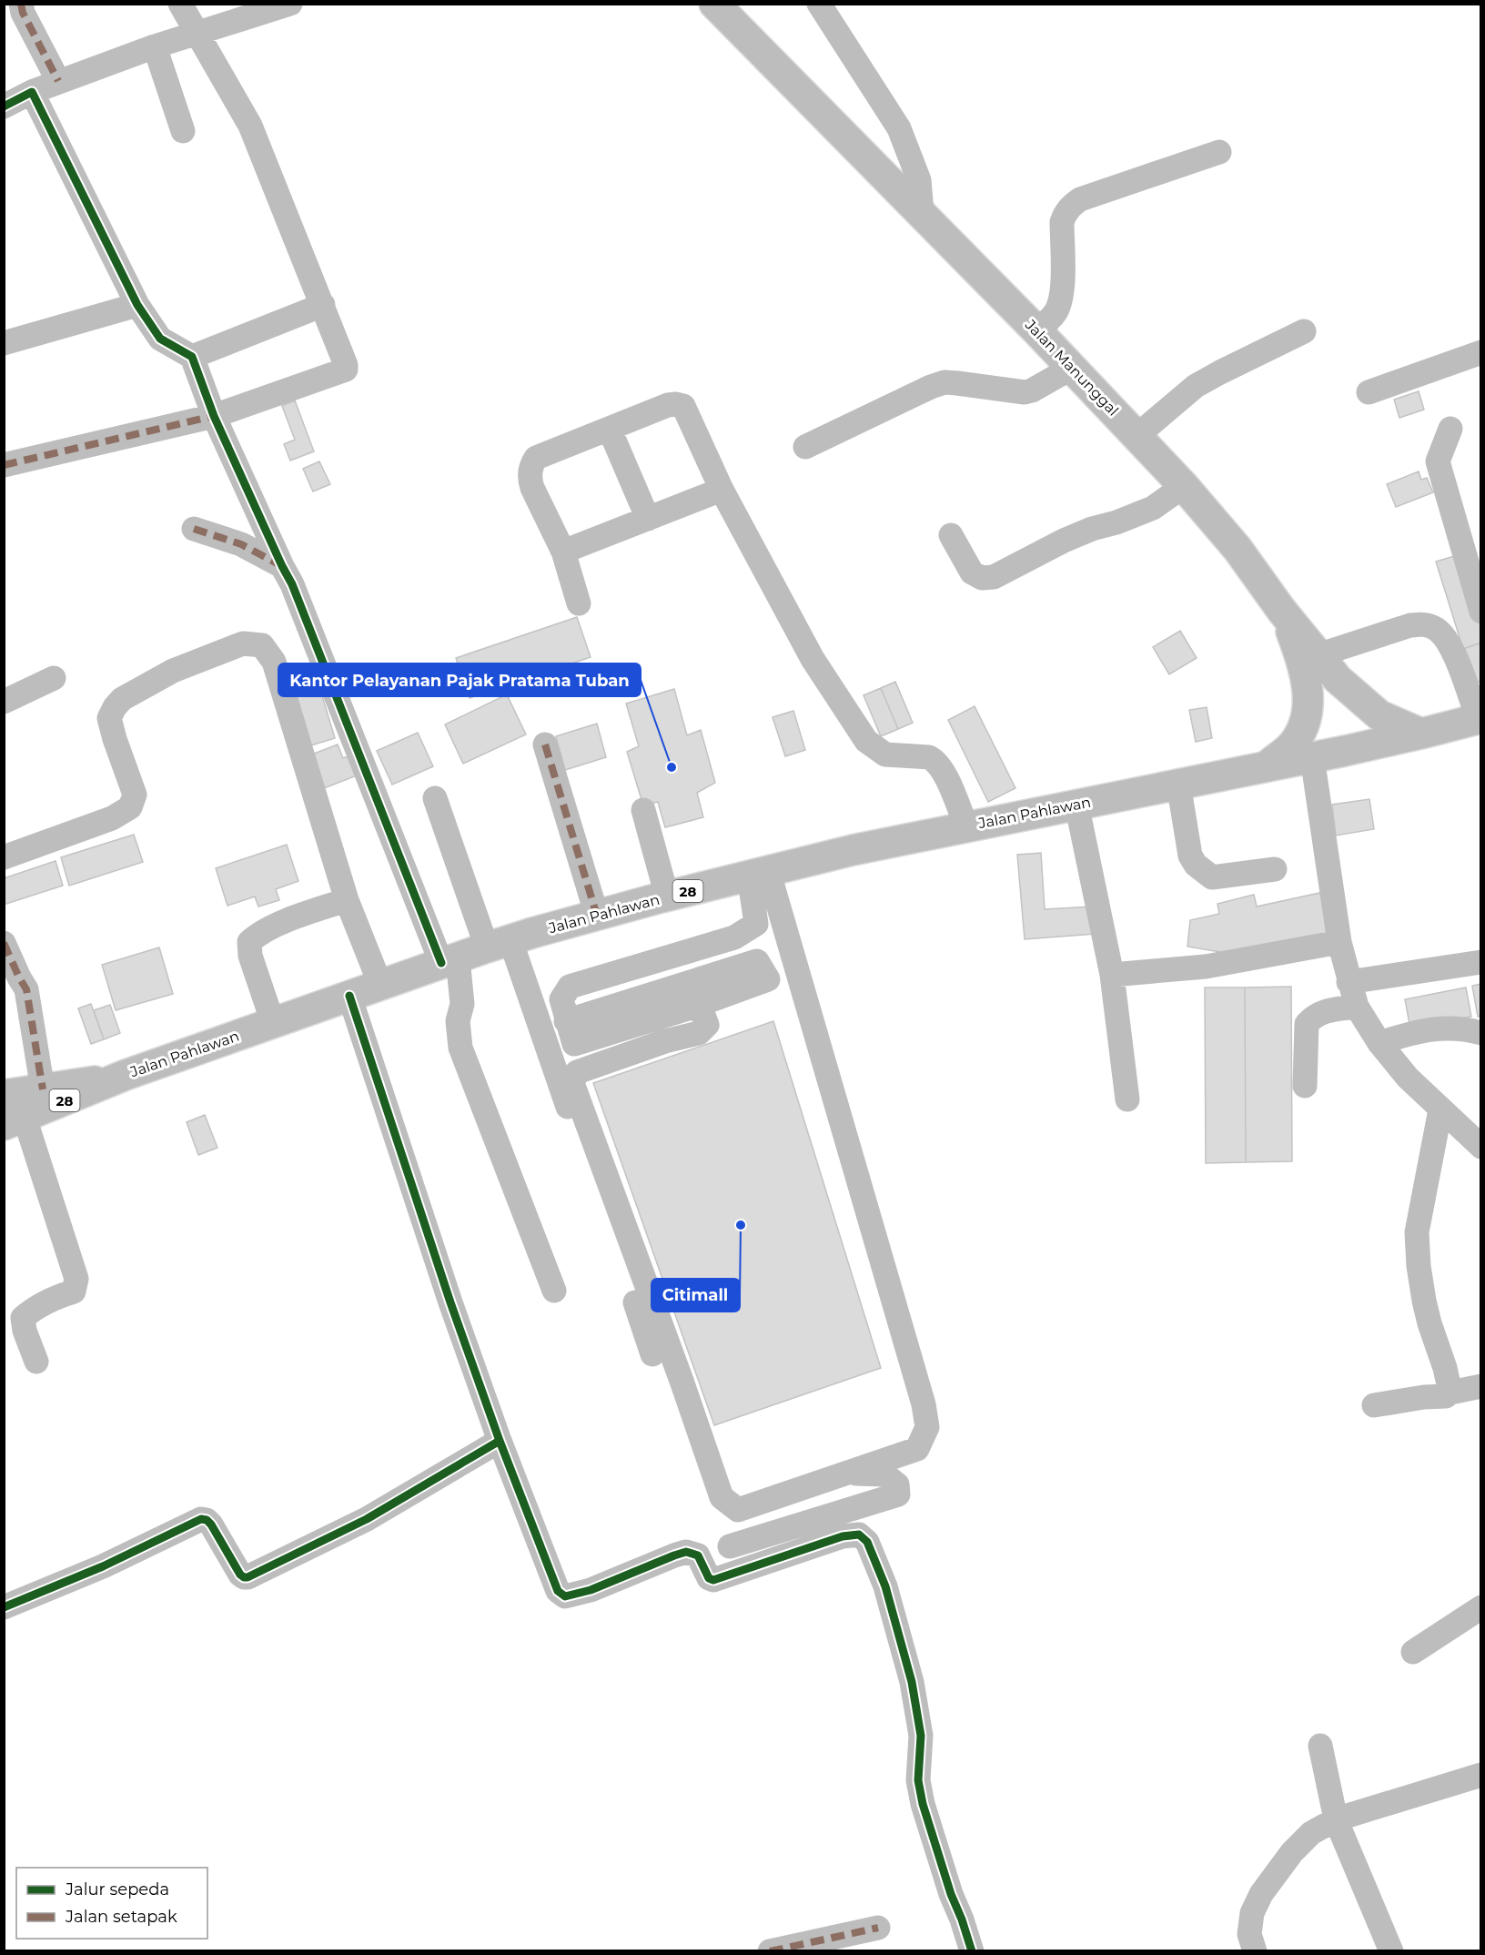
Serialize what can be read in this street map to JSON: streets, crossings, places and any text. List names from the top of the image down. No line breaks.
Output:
{"streets":{"main road":["Jalan Manunggal","Jalan Pahlawan","28"]},"crossings":[["Jalan Manunggal","Jalan Pahlawan"],["Jalan Manunggal","28"],["Jalan Pahlawan","28"]],"places":["Kantor Pelayanan Pajak Pratama Tuban","Citimall"],"legend":["Jalur sepeda","Jalan setapak"]}
